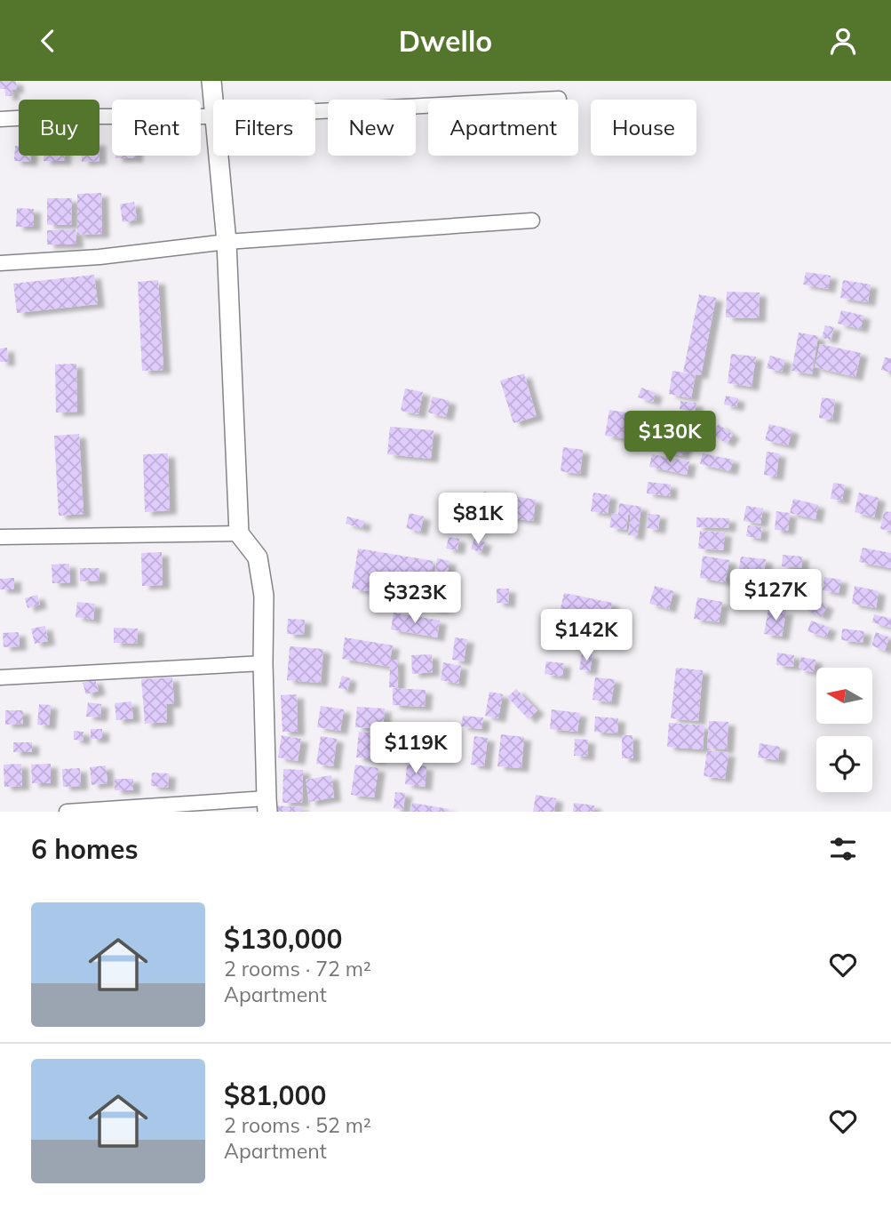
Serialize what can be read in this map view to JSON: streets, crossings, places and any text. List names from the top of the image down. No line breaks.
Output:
{"north":"left","page":{"header":"Dwello","chip":["Buy","Rent","Filters","New","Apartment","House"],"price":["$130K","$81K","$127K","$323K","$142K","$119K"],"heading":"6 homes","list":[{"name":"$130,000","note":"2 rooms · 72 m² · Apartment"},{"name":"$81,000","note":"2 rooms · 52 m² · Apartment"}]}}
